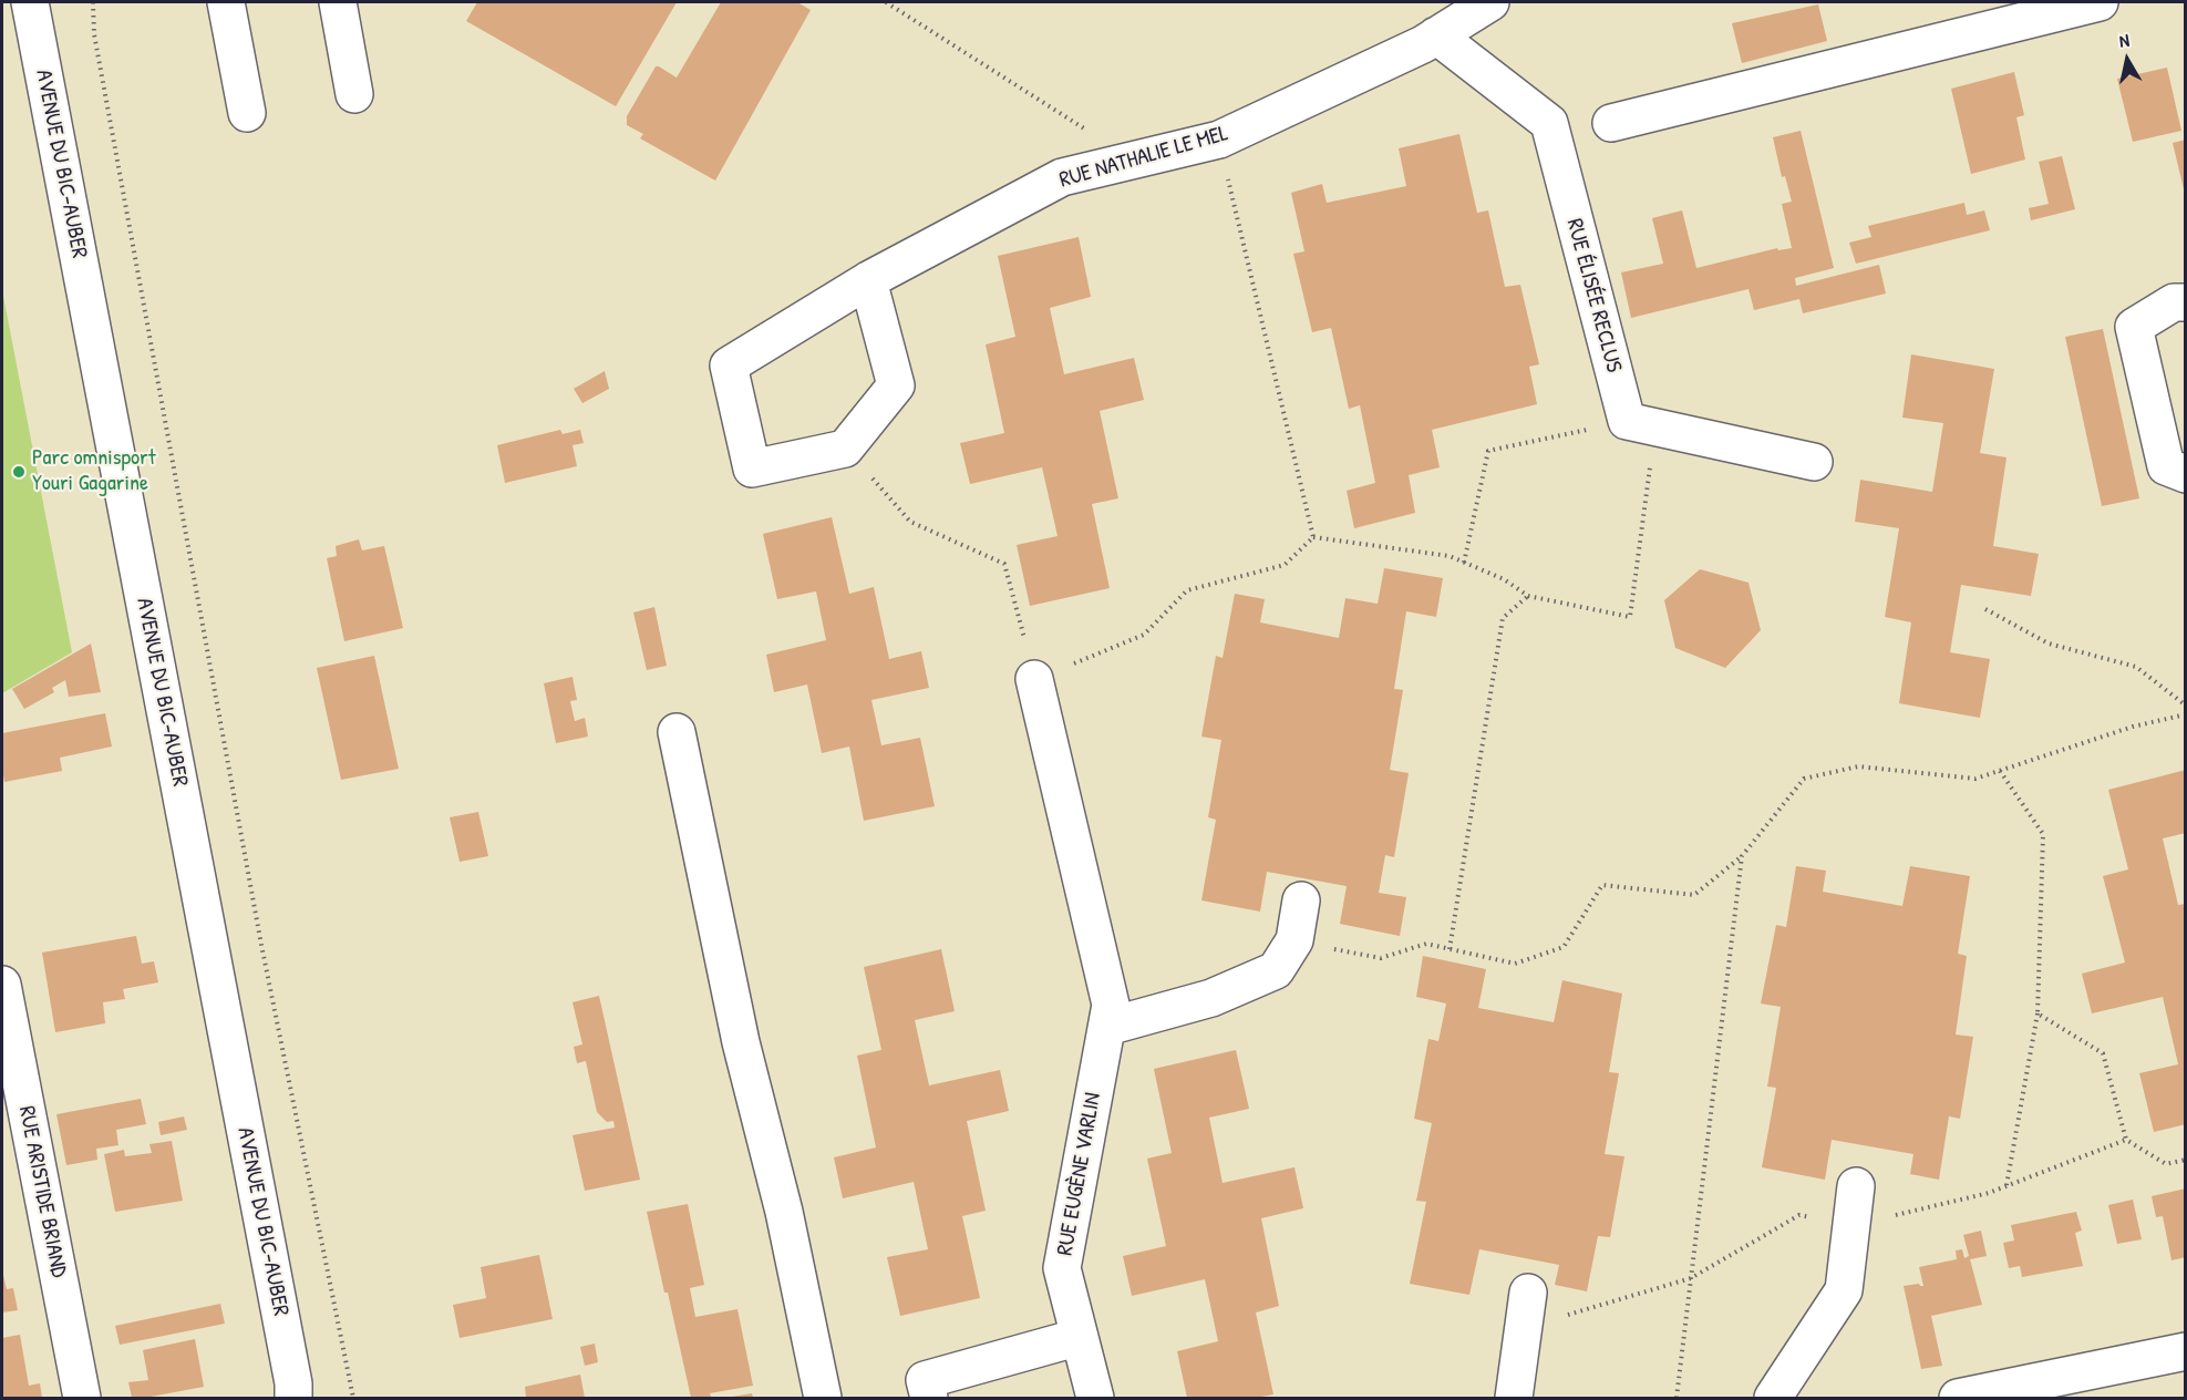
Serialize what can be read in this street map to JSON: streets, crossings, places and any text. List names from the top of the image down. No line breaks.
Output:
{"streets":{"street":["RUE NATHALIE LE MEL","AVENUE DU BIC-AUBER","RUE ÉLISÉE RECLUS","RUE EUGÈNE VARLIN","RUE ARISTIDE BRIAND"]},"crossings":[["RUE NATHALIE LE MEL","RUE ÉLISÉE RECLUS"]],"places":["Parc omnisport Youri Gagarine"],"north":"top"}
